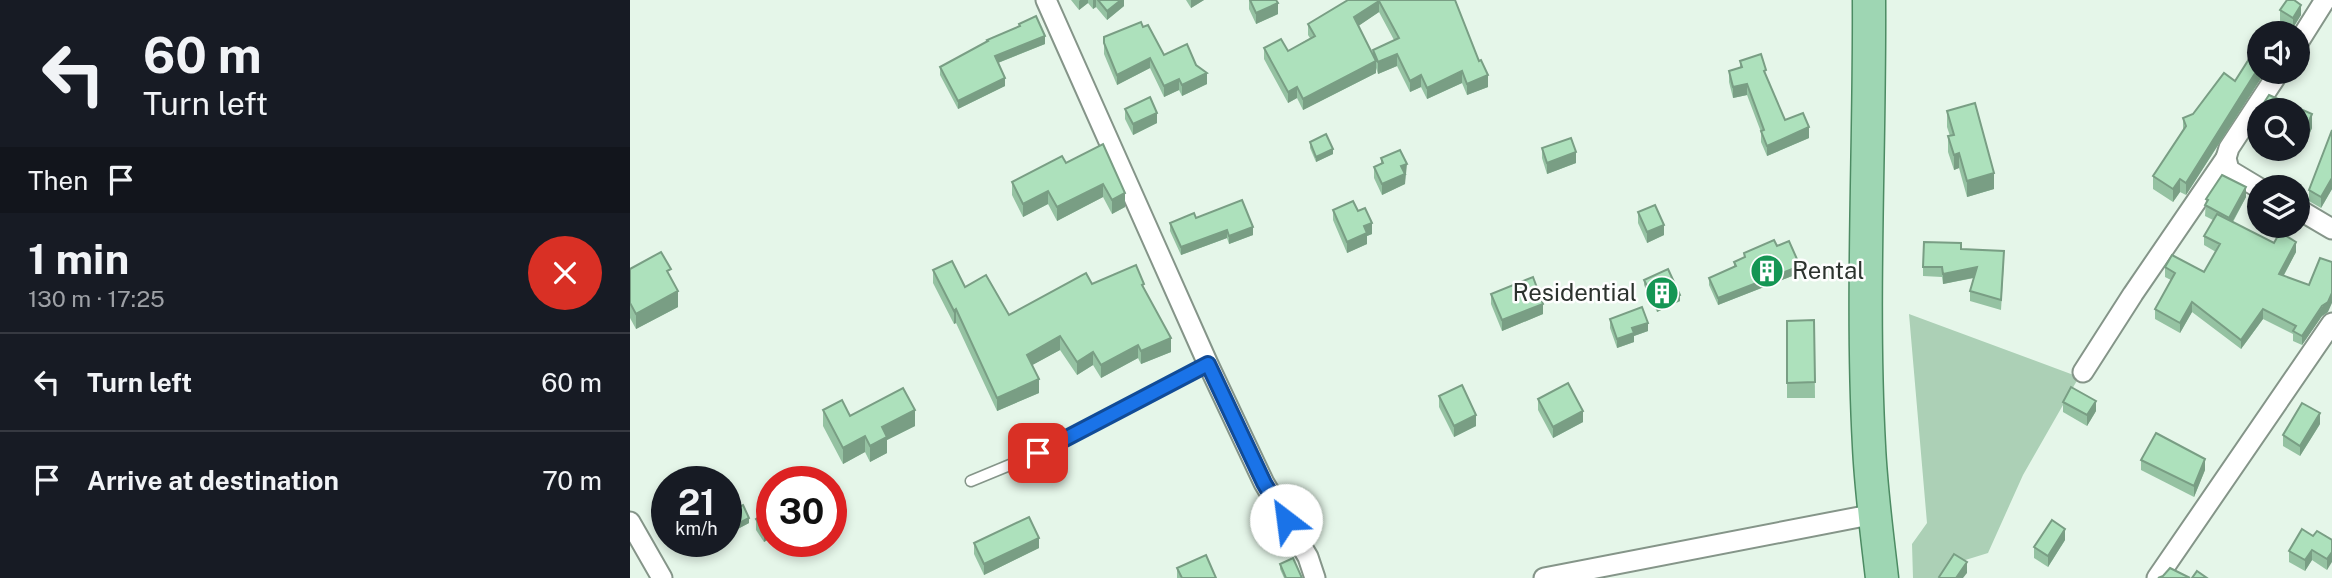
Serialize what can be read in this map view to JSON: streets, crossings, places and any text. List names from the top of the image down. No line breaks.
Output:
{"places":{"building":["Rental","Residential"]},"page":{"turn":["60 m","Turn left"],"then":"Then","heading":["1 min","130 m · 17:25"],"list":[{"name":"Turn left","value":"60 m"},{"name":"Arrive at destination","value":"70 m"}],"speed":"21 km/h","limit":"30"}}
